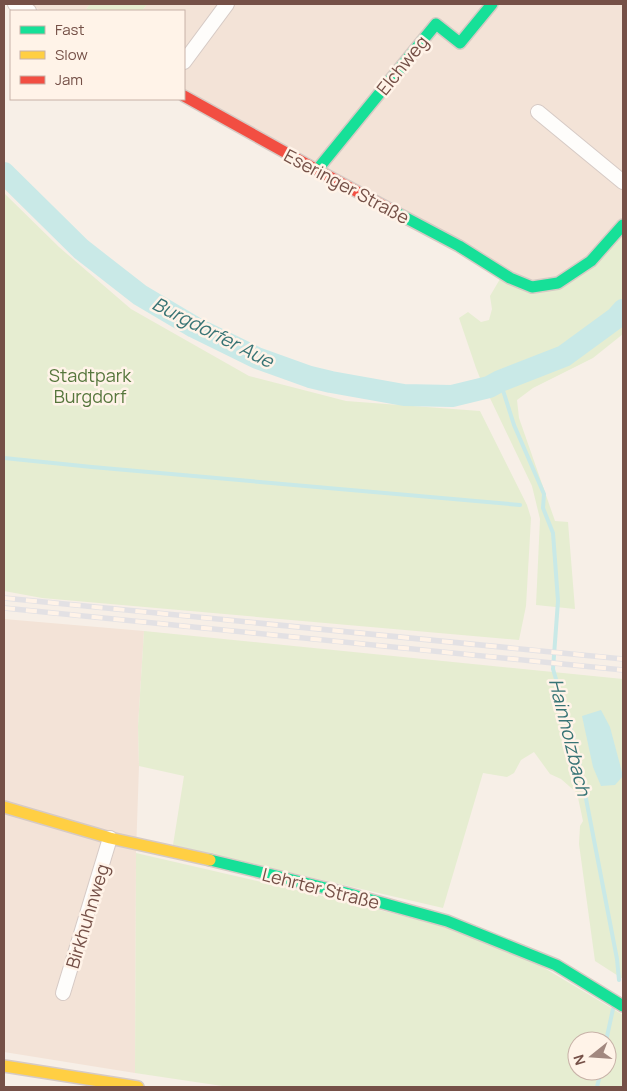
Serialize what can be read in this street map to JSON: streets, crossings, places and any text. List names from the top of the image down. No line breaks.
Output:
{"streets":{"street":["Elchweg","Eseringer Straße","Lehrter Straße","Birkhuhnweg"]},"crossings":[["Elchweg","Eseringer Straße"],["Lehrter Straße","Birkhuhnweg"]],"water":["Burgdorfer Aue","Hainholzbach"],"parks":["Stadtpark Burgdorf"],"legend":["Fast","Slow","Jam"],"north":"left"}
